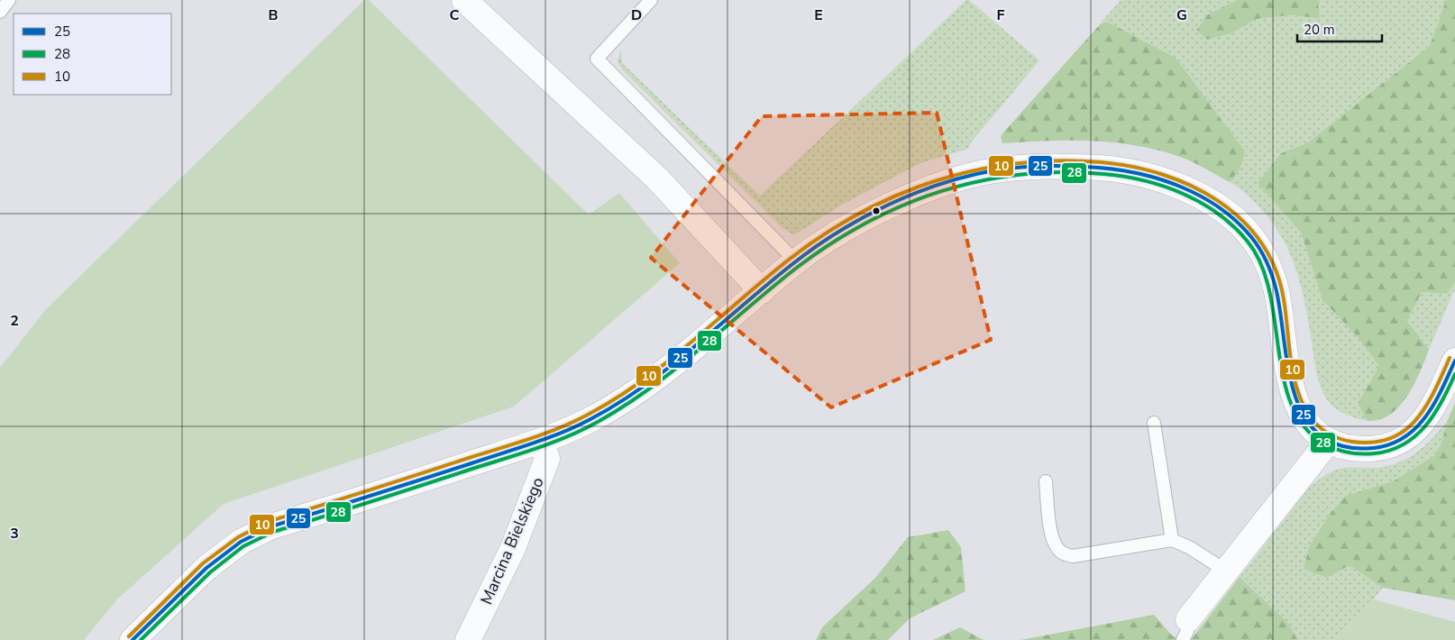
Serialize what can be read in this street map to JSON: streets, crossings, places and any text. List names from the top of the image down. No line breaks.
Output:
{"streets":{"street":["Marcina Bielskiego"]},"lines":["transit line 10","transit line 25","transit line 28"],"legend":["25","28","10"],"scale_bar":"20 m","grid":{"columns":["B","C","D","E","F","G"],"rows":["2","3"]}}
